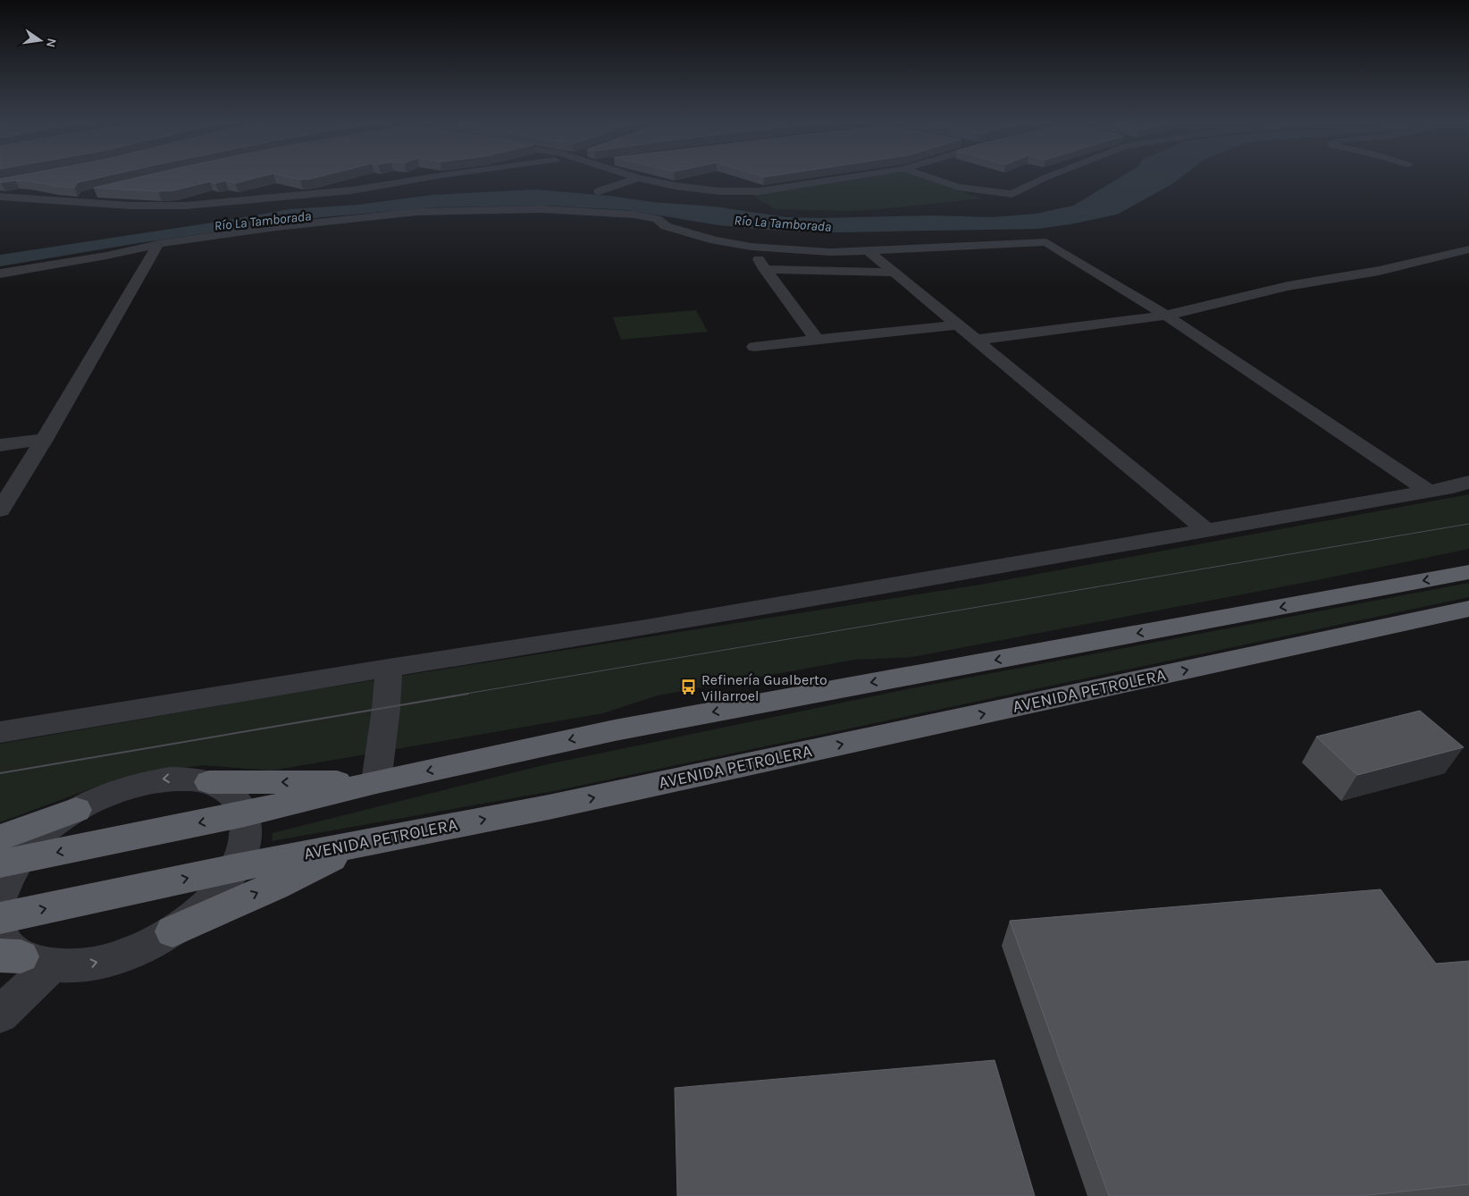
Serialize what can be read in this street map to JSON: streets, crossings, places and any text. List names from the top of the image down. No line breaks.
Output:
{"streets":{"highway":["AVENIDA PETROLERA"]},"water":["Río La Tamborada"],"places":{"bus stop":["Refinería Gualberto Villarroel"]},"north":"right"}
